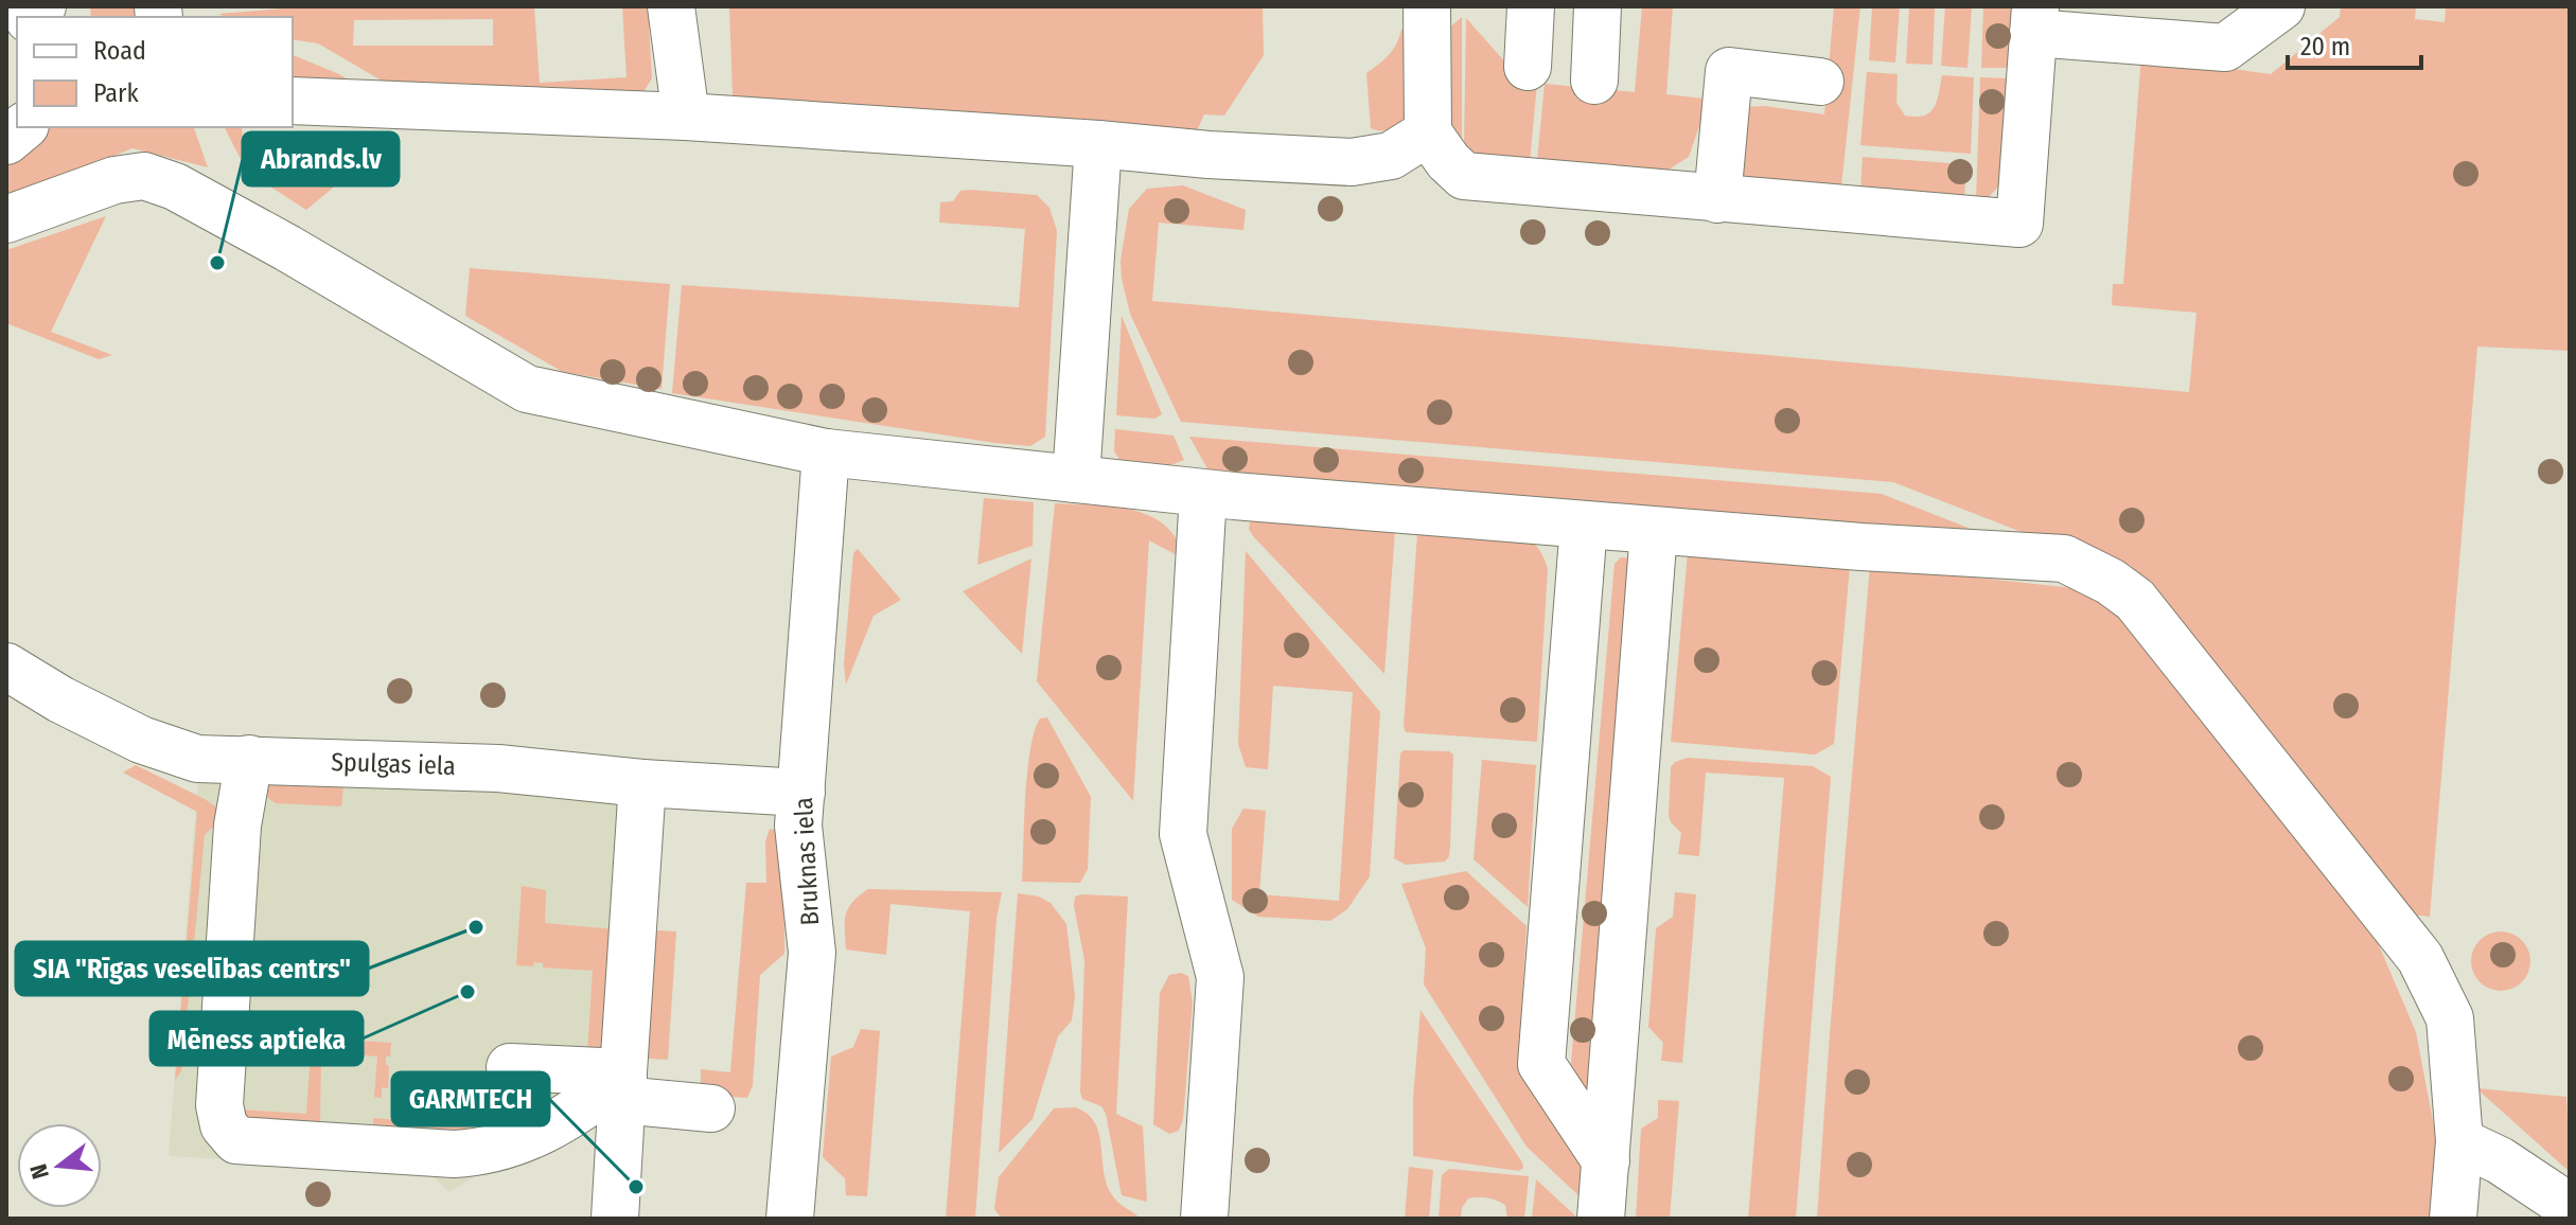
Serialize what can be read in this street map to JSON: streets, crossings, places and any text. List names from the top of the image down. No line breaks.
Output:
{"streets":{"street":["Spulgas iela","Bruknas iela"]},"crossings":[["Spulgas iela","Bruknas iela"]],"places":["Abrands.lv","SIA \"Rīgas veselības centrs\"","Mēness aptieka","GARMTECH"],"legend":["Road","Park"],"scale_bar":"20 m","north":"left"}
